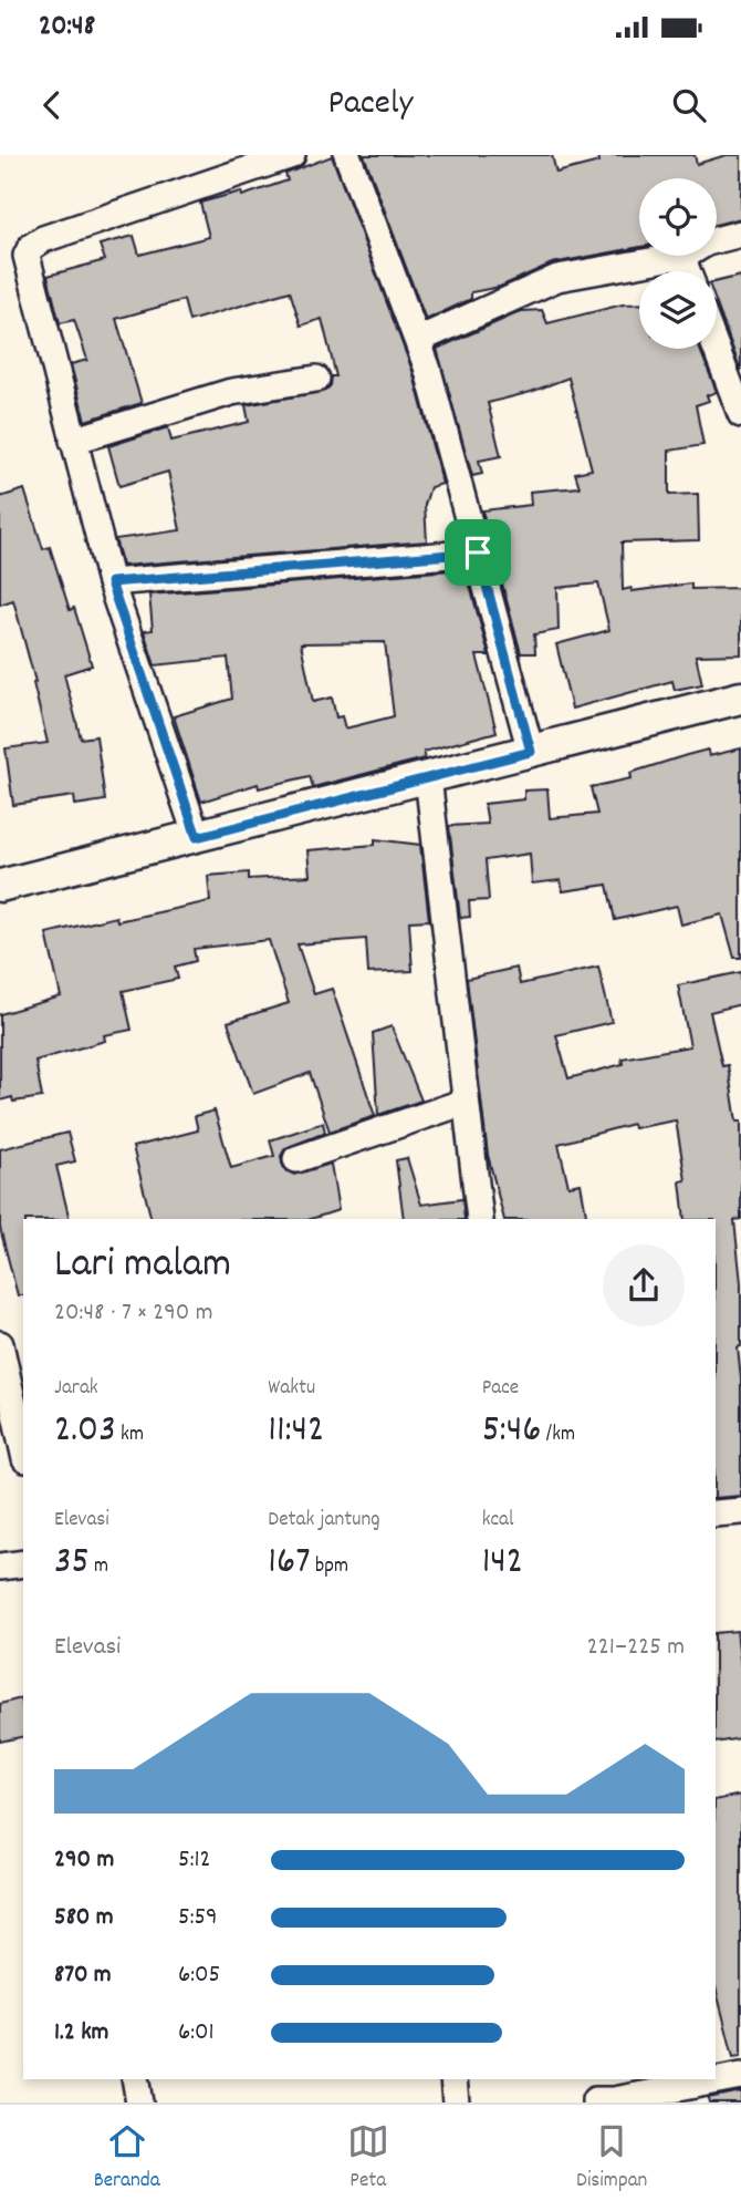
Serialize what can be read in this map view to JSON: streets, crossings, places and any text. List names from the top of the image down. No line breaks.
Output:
{"page":{"status":"20:48","header":"Pacely","heading":["Lari malam","20:48 · 7 × 290 m"],"stats":[["Jarak","2.03 km"],["Waktu","11:42"],["Pace","5:46 /km"],["Elevasi","35 m"],["Detak jantung","167 bpm"],["kcal","142"]],"chart":["Elevasi","221–225 m"],"list":[{"name":"290 m","note":"5:12"},{"name":"580 m","note":"5:59"},{"name":"870 m","note":"6:05"},{"name":"1.2 km","note":"6:01"}],"tabs":["Beranda","Peta","Disimpan"]}}
